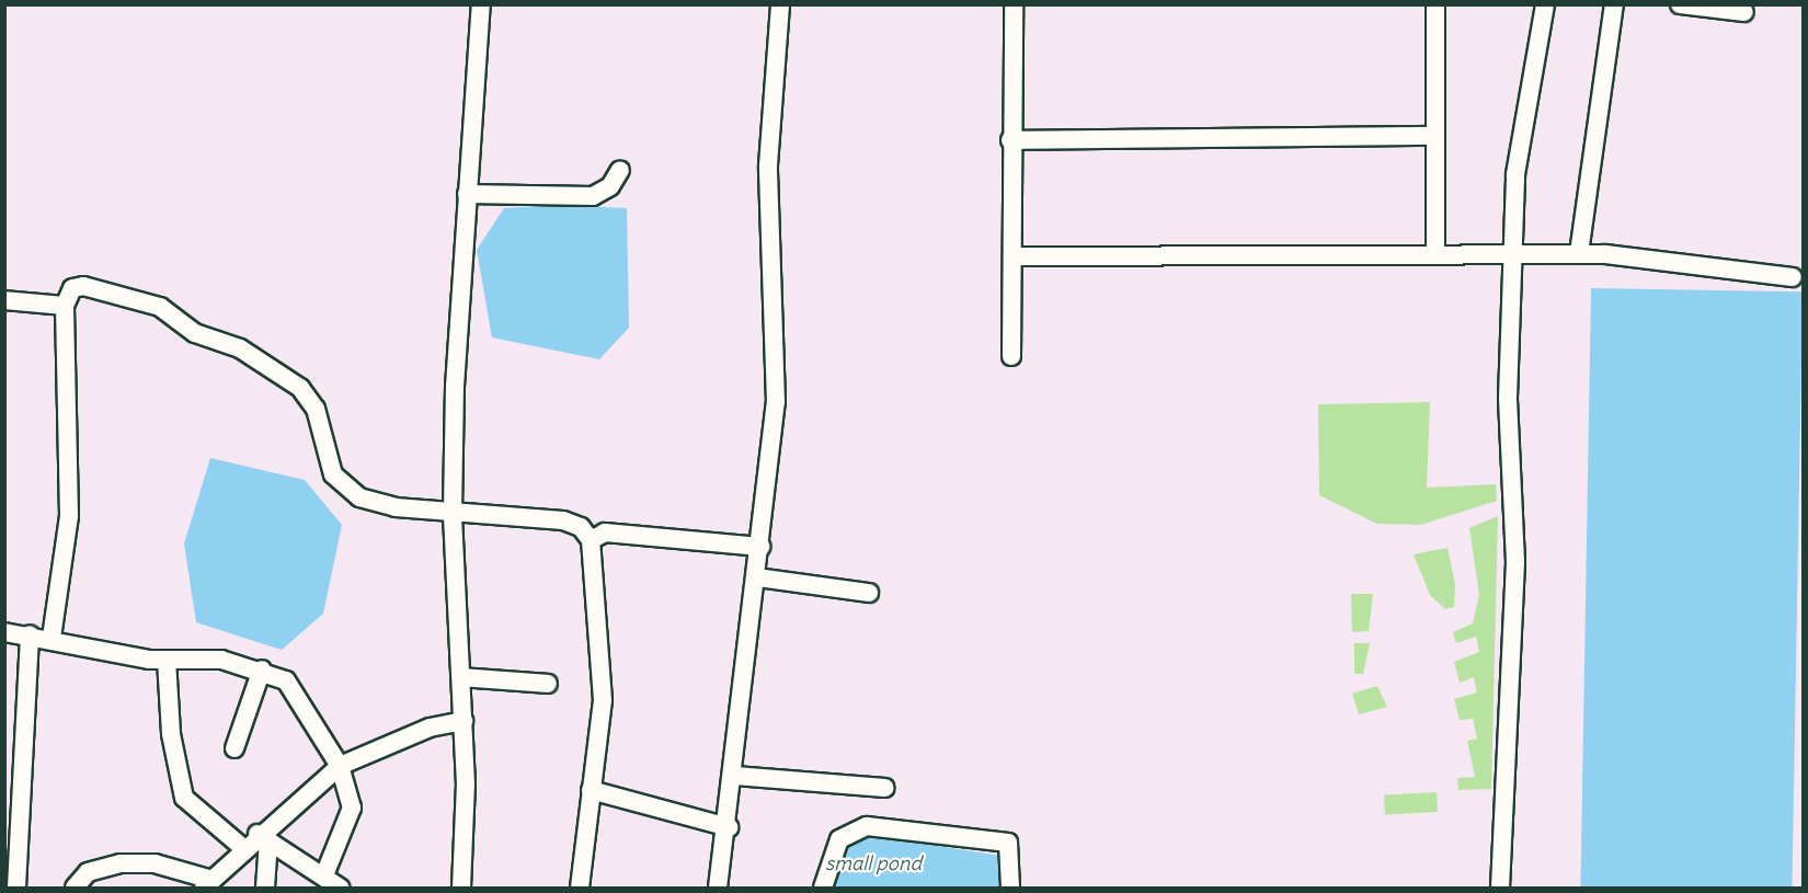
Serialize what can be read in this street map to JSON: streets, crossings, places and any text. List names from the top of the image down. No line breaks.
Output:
{"water":["small pond"]}
